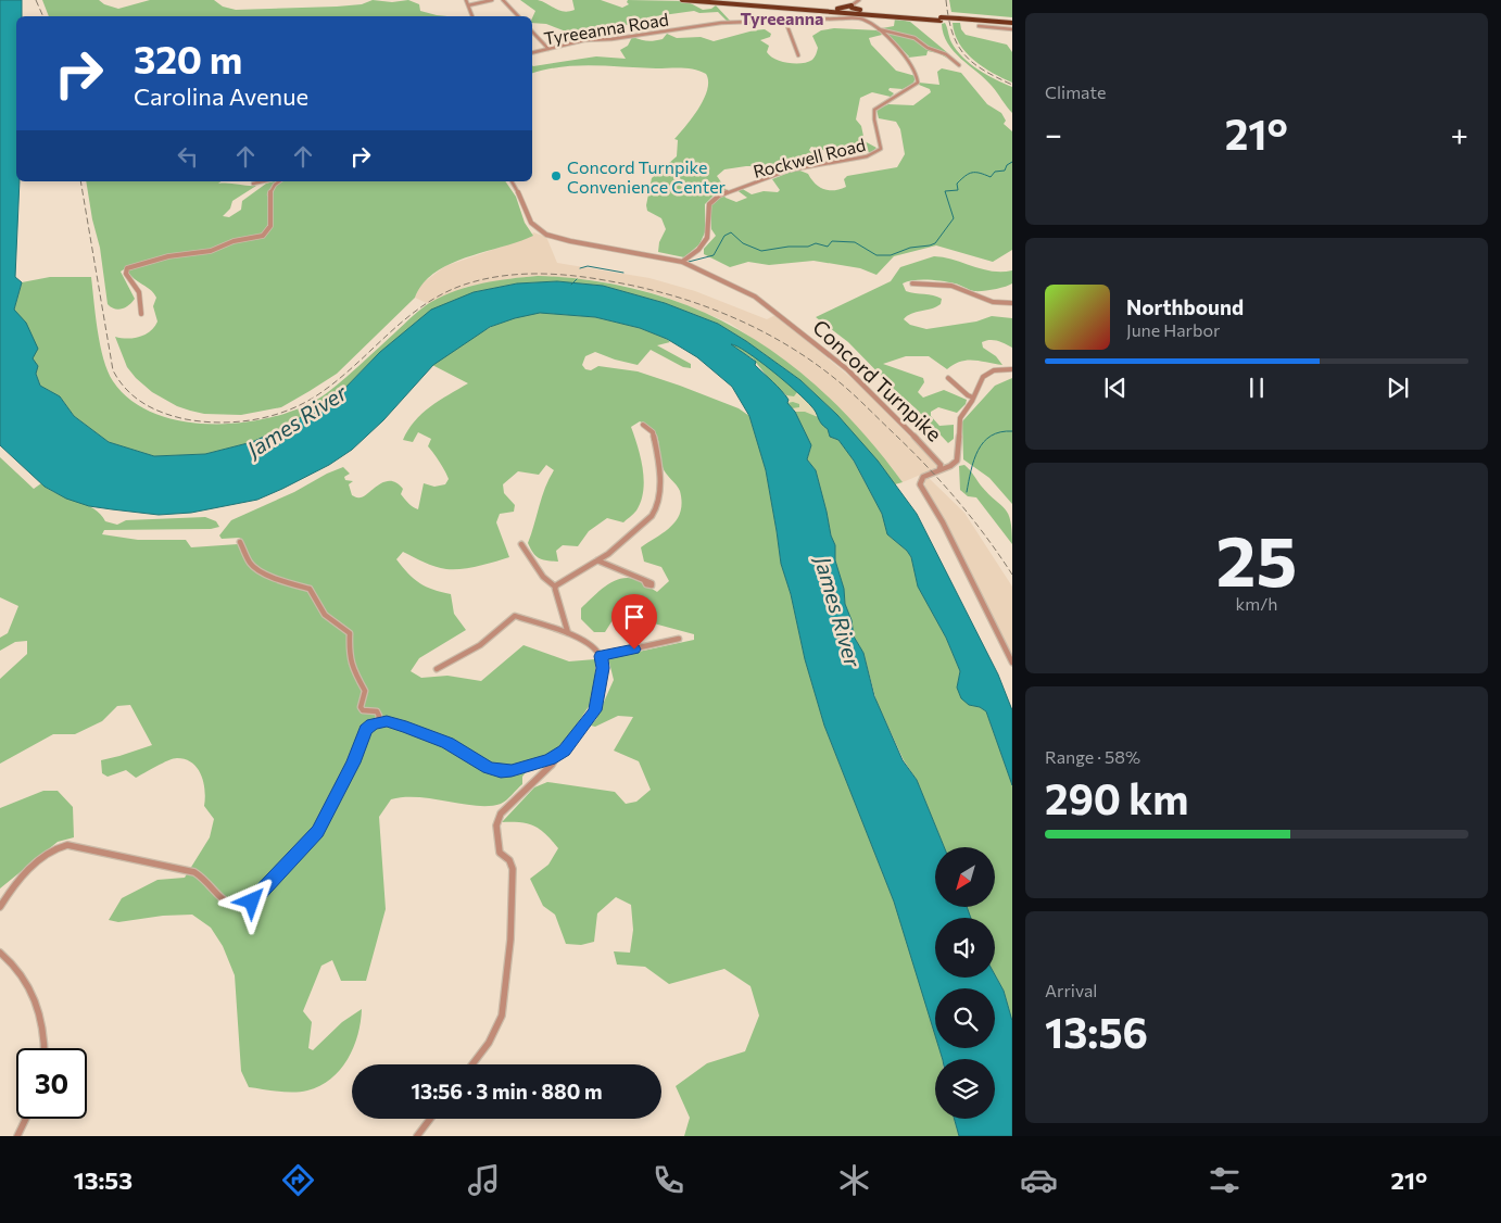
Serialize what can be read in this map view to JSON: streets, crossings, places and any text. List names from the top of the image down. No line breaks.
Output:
{"streets":{"street":["Tyreeanna Road","Rockwell Road","Concord Turnpike"]},"crossings":[["Tyreeanna Road","Rockwell Road"],["Rockwell Road","Concord Turnpike"]],"districts":["Tyreeanna"],"water":["James River"],"places":["Concord Turnpike Convenience Center"],"north":"bottom left","page":{"tile":["Climate",["25","km/h"],["Range · 58%","290 km"],["Arrival","13:56"]],"turn":["320 m","Carolina Avenue"],"heat":["−","21°","+"],"song":["Northbound","June Harbor"],"limit":"30","trip":"13:56 · 3 min · 880 m","tabs":["13:53","21°"]}}
